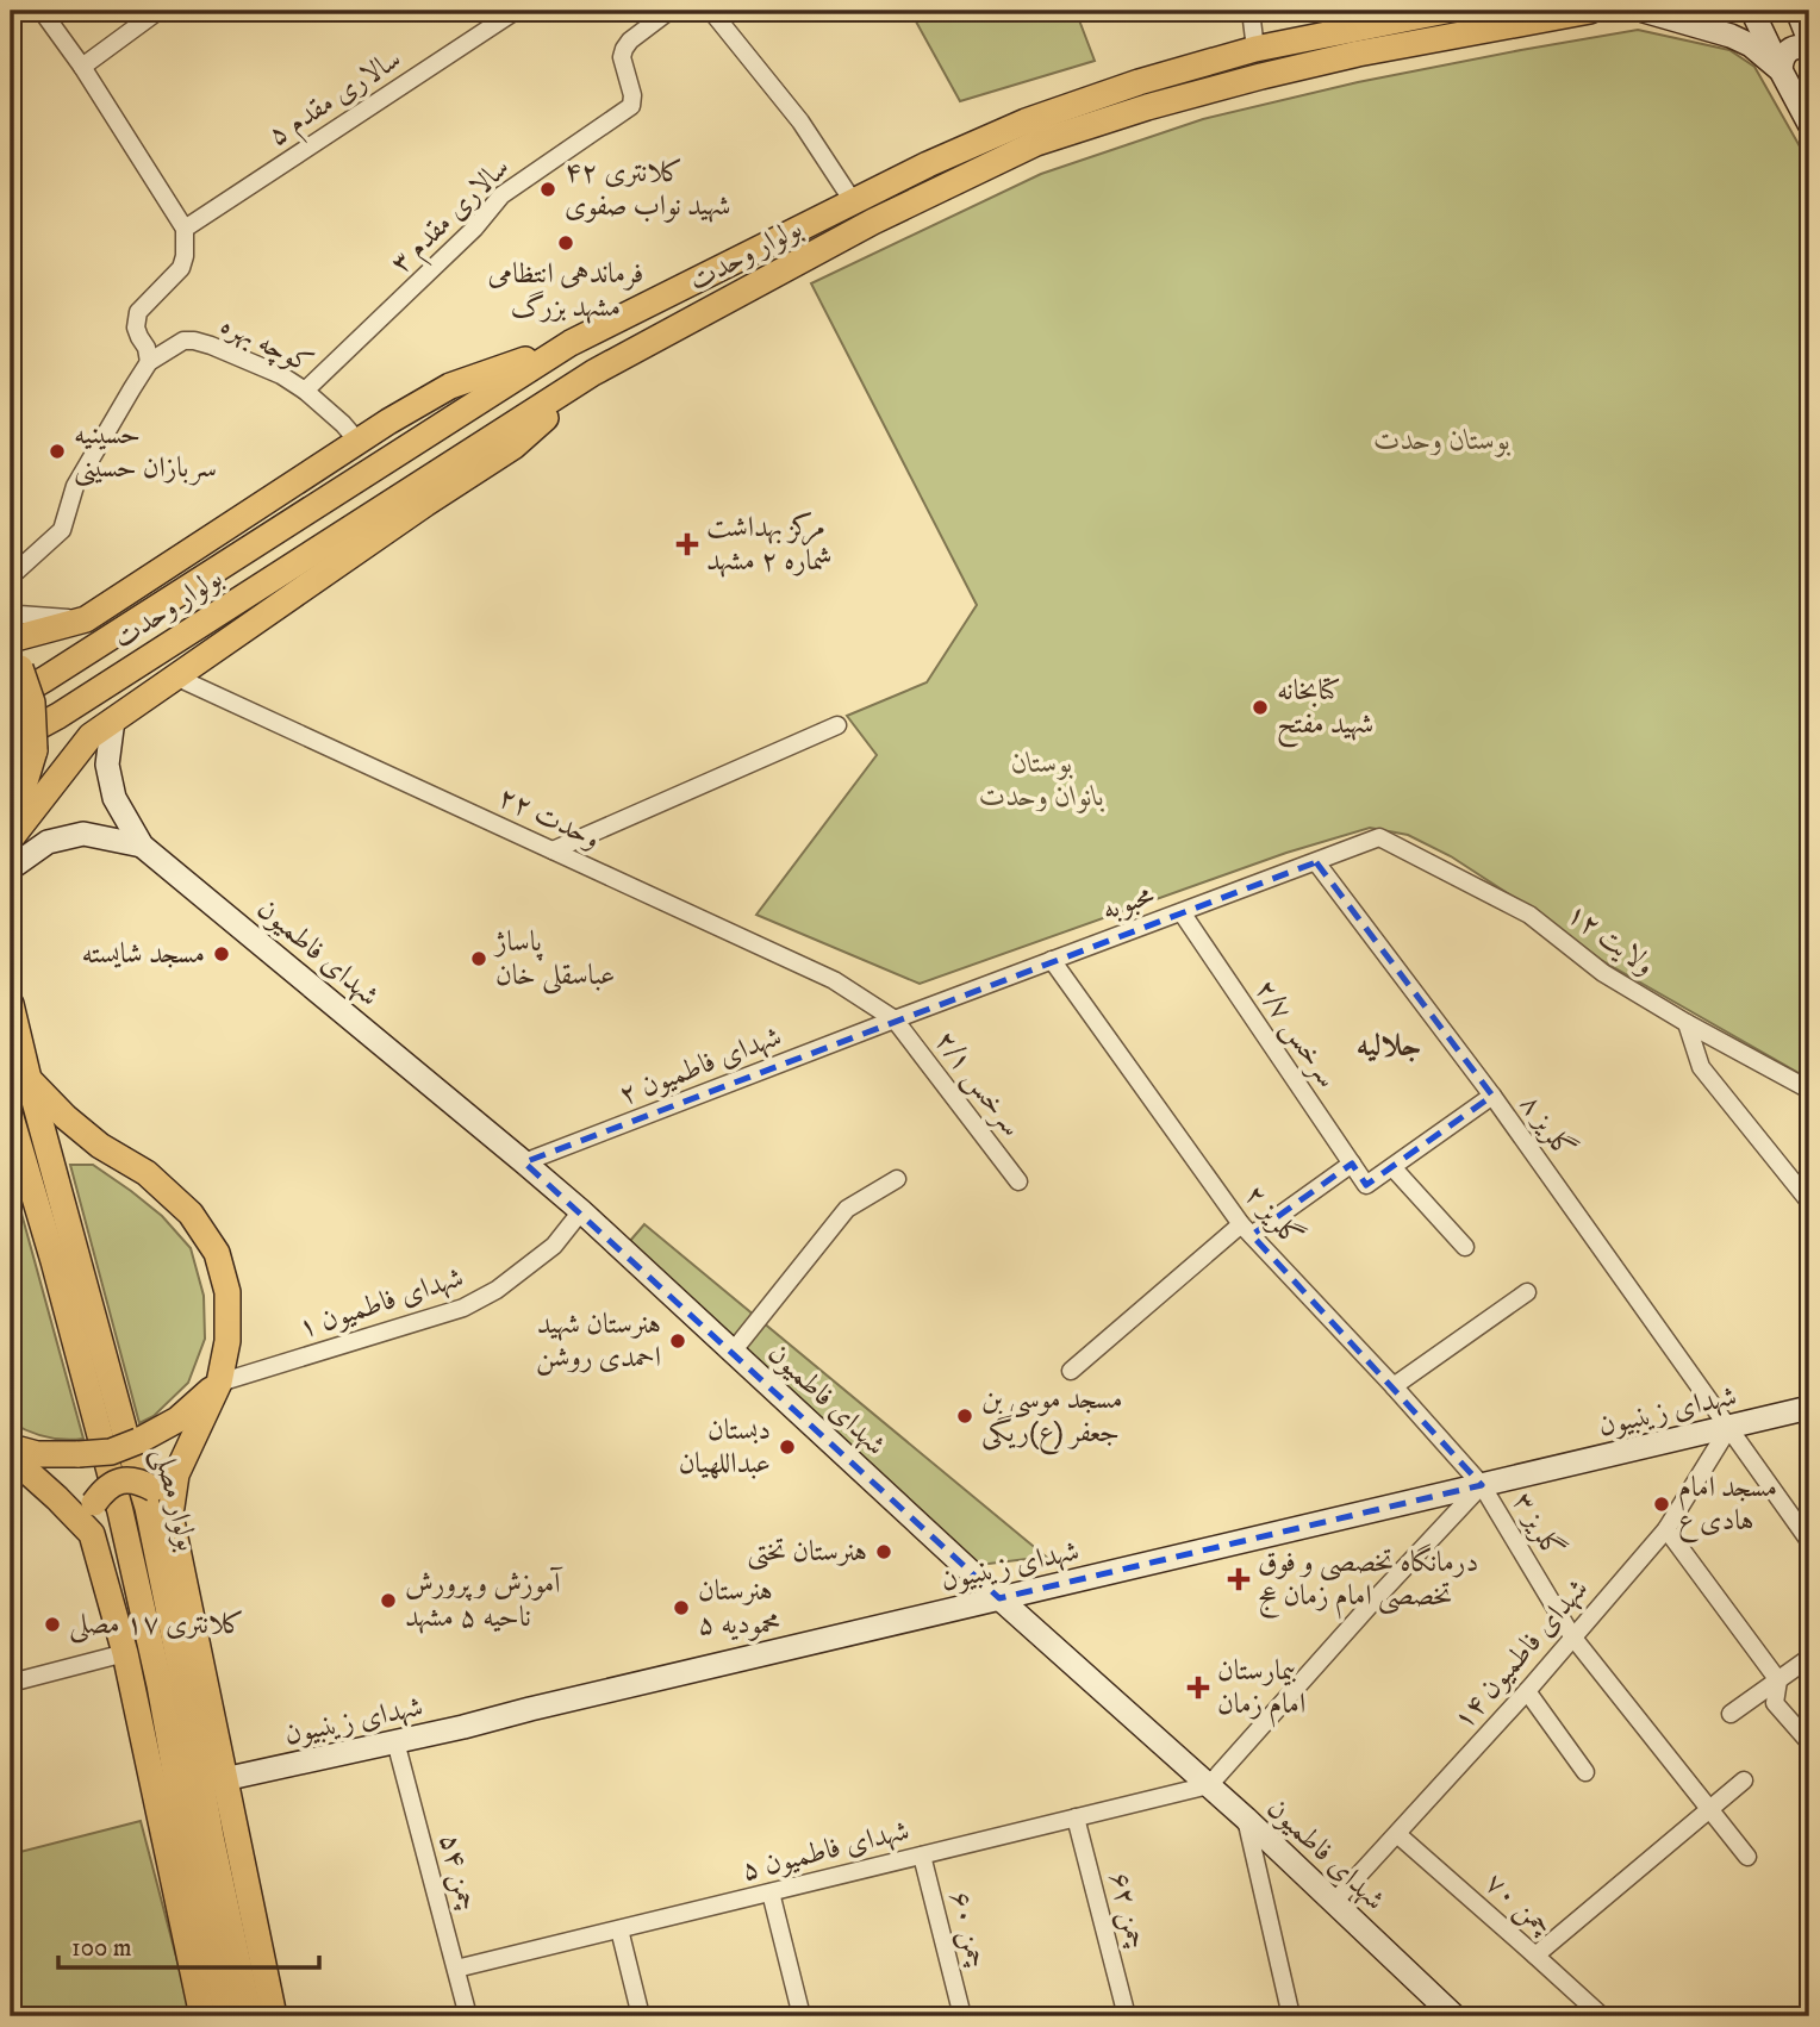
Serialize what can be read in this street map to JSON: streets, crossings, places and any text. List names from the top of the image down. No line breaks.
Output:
{"streets":{"main road":["بولوار وحدت","بولوار مصلی"],"street":["سالاری مقدم ۵","سالاری مقدم ۳","کوچه بهره","وحدت ۲۲","محبوبه","ولایت ۱۲","شهدای فاطمیون","سرخس ۲/۷","شهدای فاطمیون ۲","سرخس ۲/۱","گلریز ۸","گلریز ۲","شهدای فاطمیون ۱","شهدای زینبیون","گلریز ۳","شهدای فاطمیون ۱۴","شهدای فاطمیون ۵","چمن ۵۴","چمن ۷۰","چمن ۶۲","چمن ۶۰"]},"crossings":[["سالاری مقدم ۳","کوچه بهره"],["وحدت ۲۲","محبوبه"],["وحدت ۲۲","شهدای فاطمیون ۲"],["وحدت ۲۲","سرخس ۲/۱"],["محبوبه","ولایت ۱۲"],["محبوبه","سرخس ۲/۷"],["محبوبه","شهدای فاطمیون ۲"],["محبوبه","سرخس ۲/۱"],["محبوبه","گلریز ۸"],["محبوبه","گلریز ۲"],["شهدای فاطمیون","شهدای فاطمیون ۲"],["شهدای فاطمیون","شهدای فاطمیون ۱"],["شهدای فاطمیون","شهدای زینبیون"],["شهدای فاطمیون","شهدای فاطمیون ۱۴"],["شهدای فاطمیون","شهدای فاطمیون ۵"],["شهدای فاطمیون ۲","سرخس ۲/۱"],["گلریز ۸","شهدای زینبیون"],["گلریز ۸","شهدای فاطمیون ۱۴"],["گلریز ۲","شهدای زینبیون"],["گلریز ۲","گلریز ۳"],["شهدای زینبیون","گلریز ۳"],["شهدای زینبیون","شهدای فاطمیون ۱۴"],["شهدای زینبیون","چمن ۵۴"],["گلریز ۳","شهدای فاطمیون ۱۴"],["شهدای فاطمیون ۱۴","چمن ۷۰"],["شهدای فاطمیون ۵","چمن ۵۴"],["شهدای فاطمیون ۵","چمن ۶۲"],["شهدای فاطمیون ۵","چمن ۶۰"]],"districts":["جلالیه"],"parks":["بوستان وحدت","بوستان بانوان وحدت"],"places":{"other":["کلانتری ۴۲ شهید نواب صفوی","فرماندهی انتظامی مشهد بزرگ","حسینیه سربازان حسینی","کتابخانه شهید مفتح","مسجد شایسته","پاساژ عباسقلی خان","هنرستان شهید احمدی روشن","مسجد موسی بن جعفر (ع)ریگی","دبستان عبداللهیان","مسجد امام هادی ع","هنرستان تختی","آموزش و پرورش ناحیه ۵ مشهد","هنرستان محمودیه ۵","کلانتری ۱۷ مصلی"],"health":["مرکز بهداشت شماره ۲ مشهد","درمانگاه تخصصی و فوق تخصصی امام زمان عج","بیمارستان امام زمان"]},"scale_bar":"100 m"}
